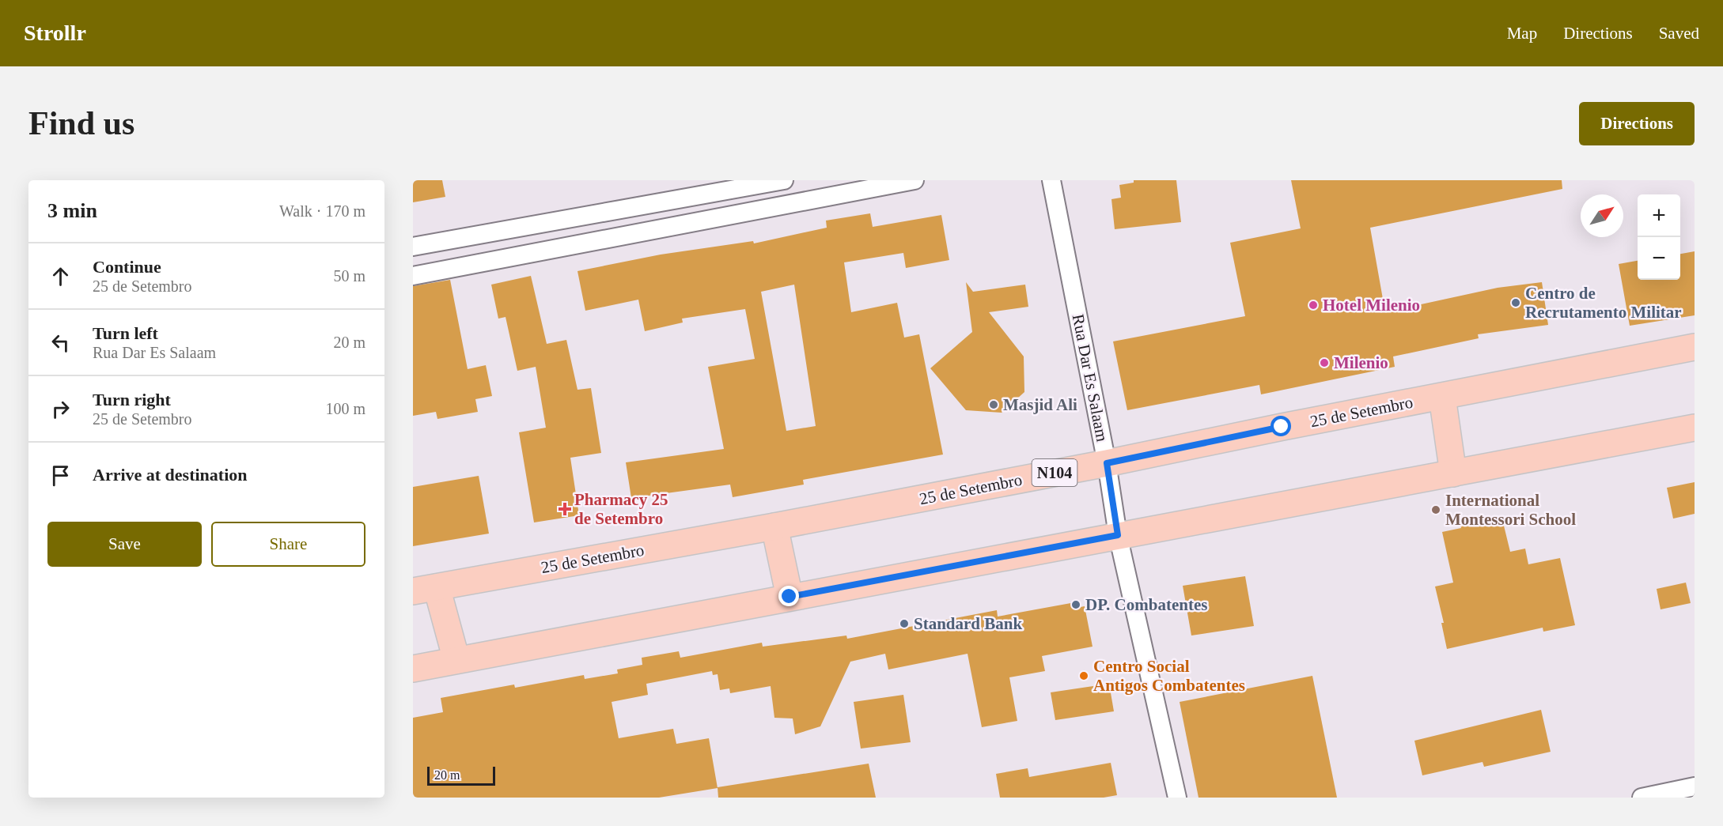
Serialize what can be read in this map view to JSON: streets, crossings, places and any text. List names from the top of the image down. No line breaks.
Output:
{"streets":{"main road":["25 de Setembro","N104"],"street":["Rua Dar Es Salaam"]},"crossings":[["Rua Dar Es Salaam","25 de Setembro"]],"places":{"other":["Centro de Recrutamento Militar","Hotel Milenio","Milenio","Masjid Ali","International Montessori School","DP. Combatentes","Standard Bank","Centro Social Antigos Combatentes"],"health":["Pharmacy 25 de Setembro"]},"scale_bar":"20 m","north":"top right","page":{"header":"Strollr","nav":["Map","Directions","Saved"],"buttons":["Directions",["Save","Share"]],"title":"Find us","heading":["3 min","Walk · 170 m"],"map_buttons":["+","−"],"list":[["Continue","25 de Setembro","50 m"],["Turn left","Rua Dar Es Salaam","20 m"],["Turn right","25 de Setembro","100 m"],"Arrive at destination"],"scale":"20 m"}}
